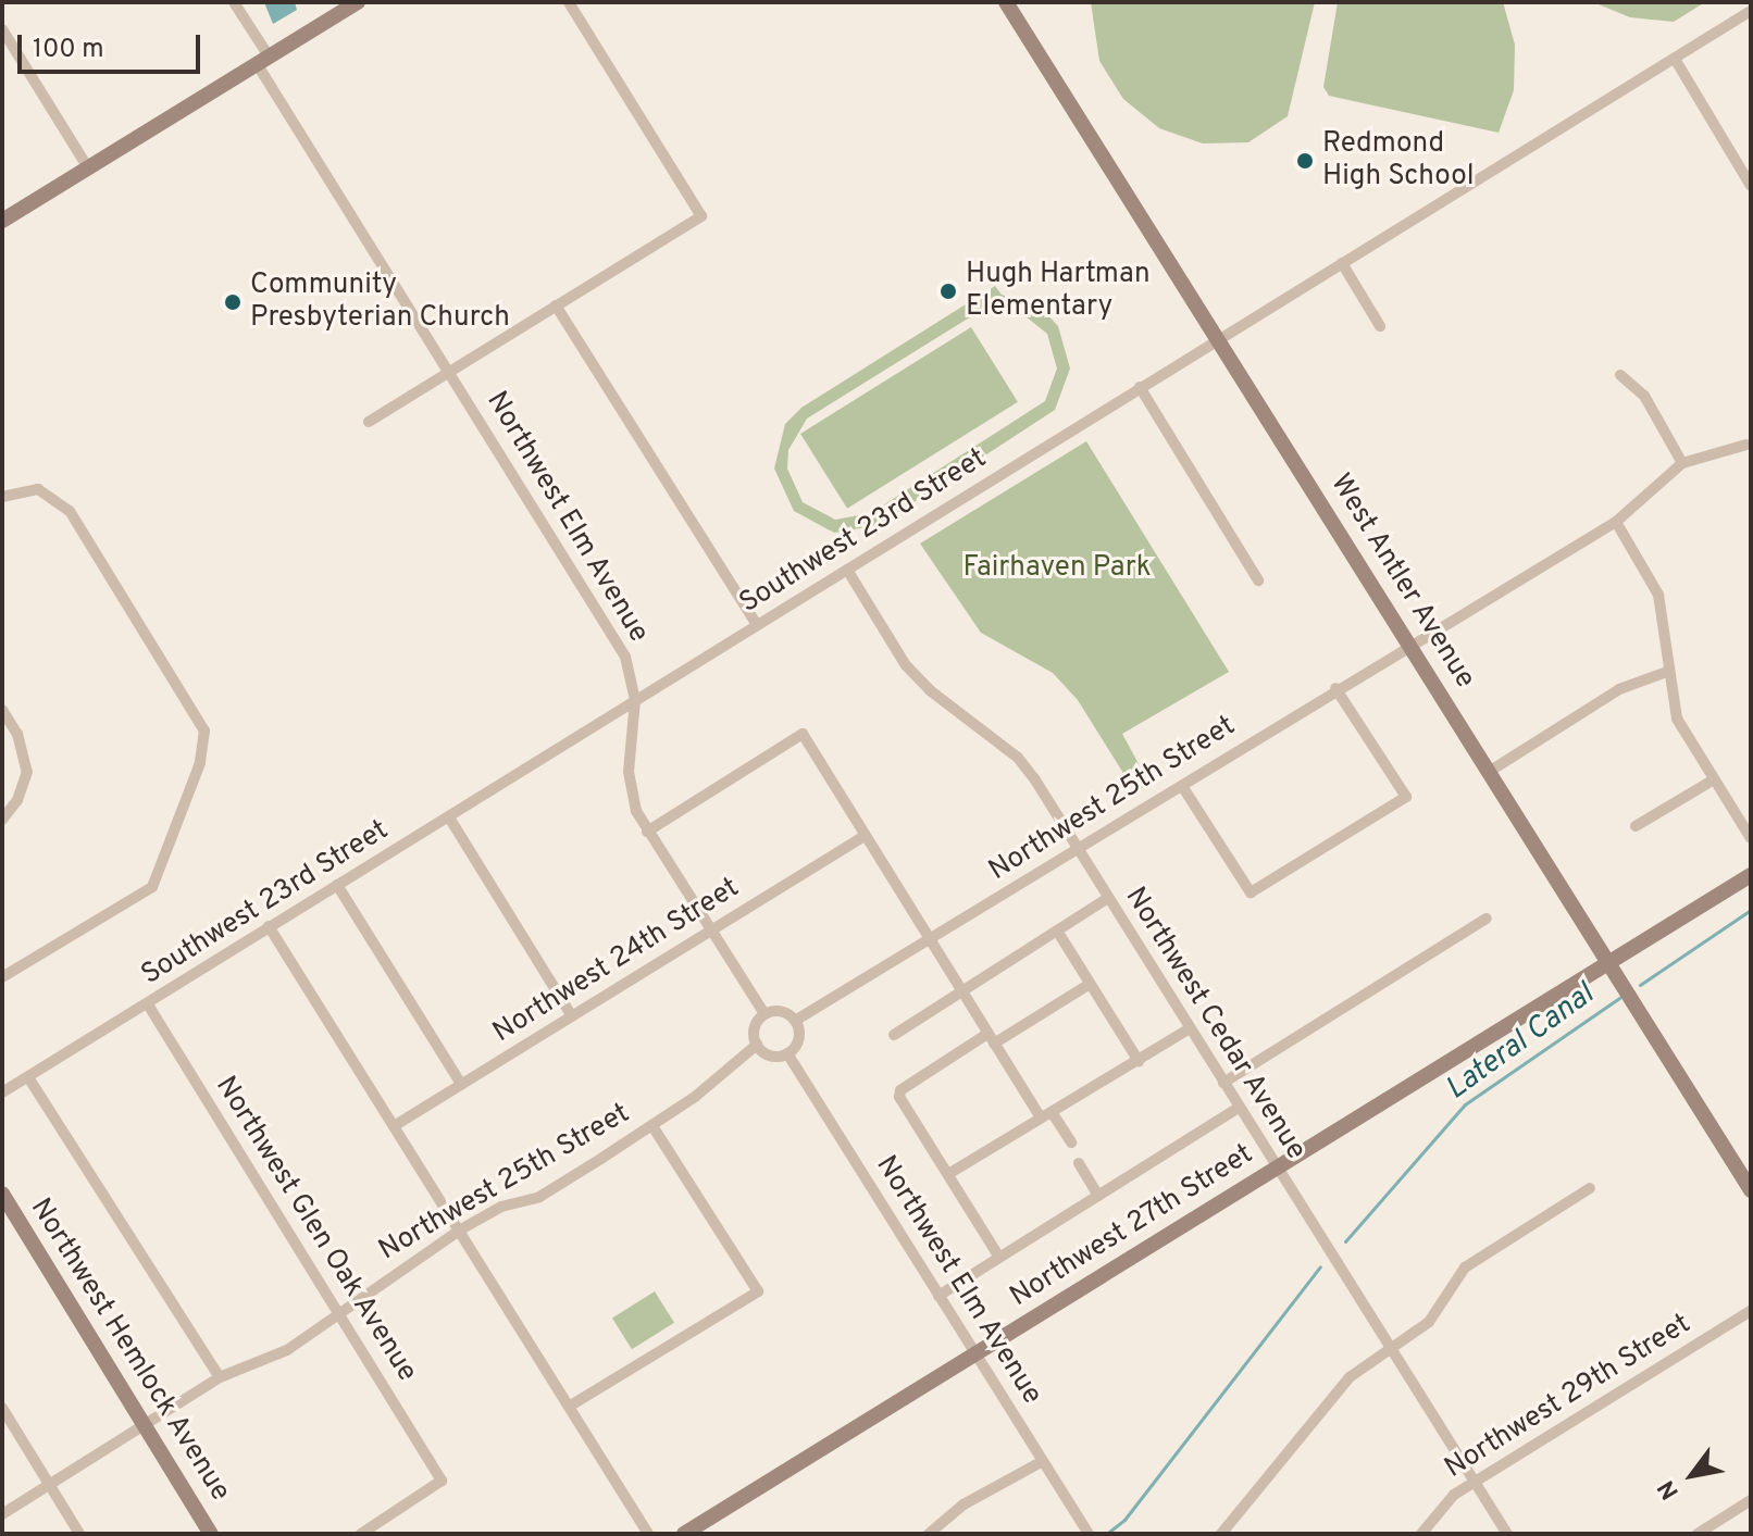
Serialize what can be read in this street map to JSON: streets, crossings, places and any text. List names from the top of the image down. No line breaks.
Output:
{"streets":{"street":["Northwest Elm Avenue","Southwest 23rd Street","West Antler Avenue","Northwest 25th Street","Northwest 24th Street","Northwest Cedar Avenue","Northwest 27th Street","Northwest Glen Oak Avenue","Northwest Hemlock Avenue","Northwest 29th Street"]},"crossings":[["Northwest Elm Avenue","Southwest 23rd Street"],["Northwest Elm Avenue","Northwest 25th Street"],["Northwest Elm Avenue","Northwest 24th Street"],["Northwest Elm Avenue","Northwest 27th Street"],["Southwest 23rd Street","West Antler Avenue"],["Southwest 23rd Street","Northwest Cedar Avenue"],["Southwest 23rd Street","Northwest Glen Oak Avenue"],["West Antler Avenue","Northwest 25th Street"],["West Antler Avenue","Northwest 27th Street"],["Northwest 25th Street","Northwest Cedar Avenue"],["Northwest 25th Street","Northwest Glen Oak Avenue"],["Northwest 25th Street","Northwest Hemlock Avenue"],["Northwest Cedar Avenue","Northwest 27th Street"],["Northwest Cedar Avenue","Northwest 29th Street"]],"water":["Lateral Canal"],"parks":["Fairhaven Park"],"places":["Redmond High School","Hugh Hartman Elementary","Community Presbyterian Church"],"scale_bar":"100 m","north":"bottom left"}
